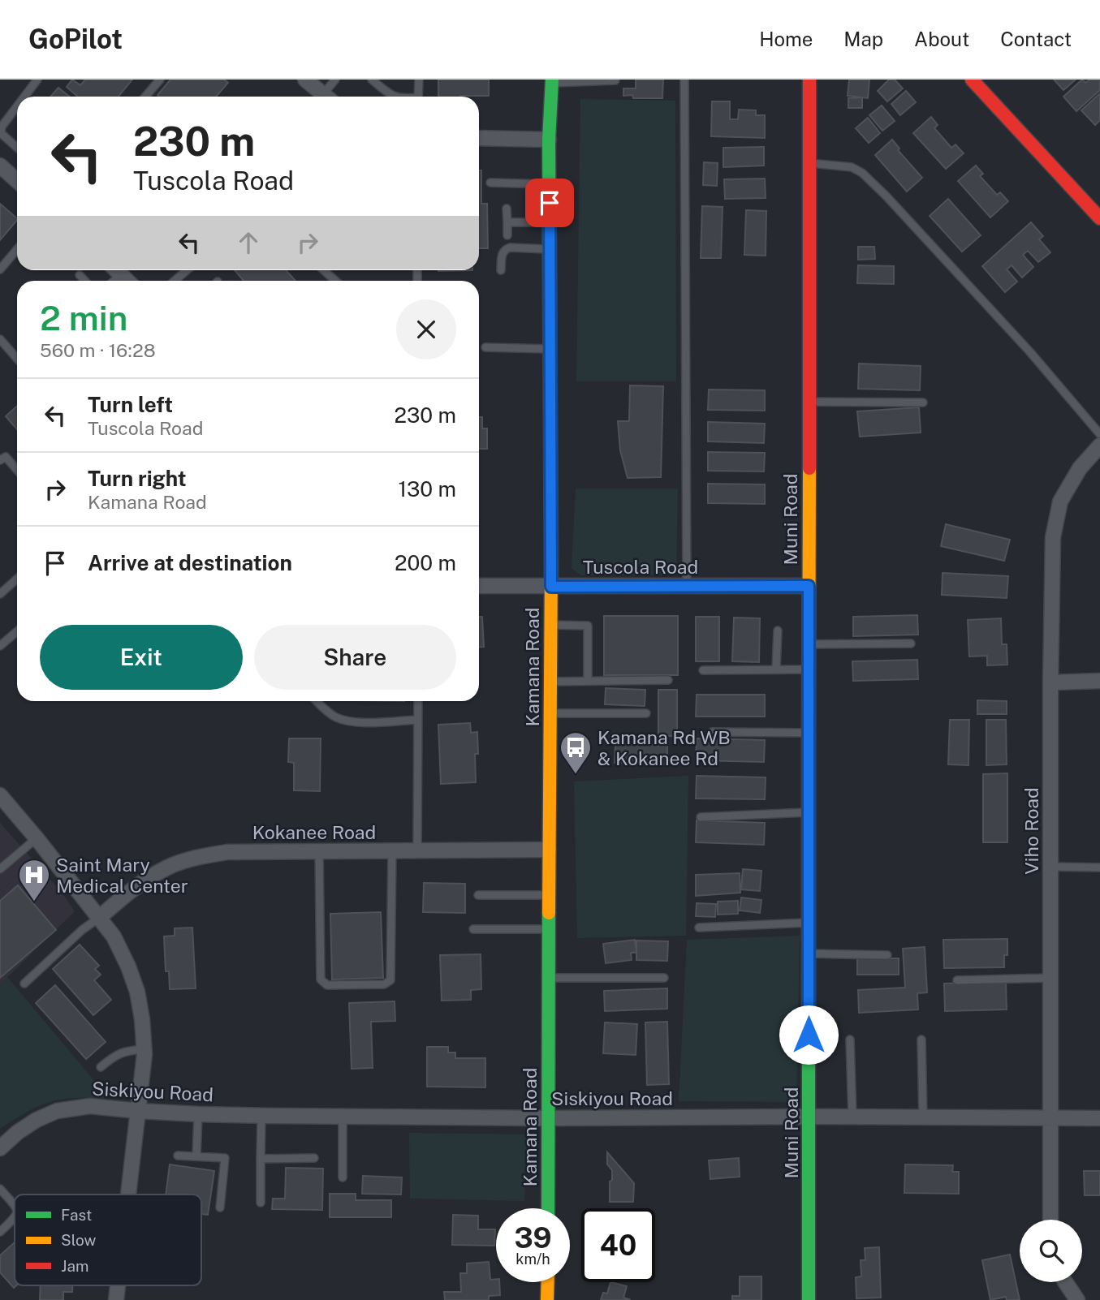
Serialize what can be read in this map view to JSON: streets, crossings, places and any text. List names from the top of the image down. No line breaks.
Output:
{"streets":{"street":["Muni Road","Tuscola Road","Kamana Road","Viho Road","Kokanee Road","Siskiyou Road"]},"crossings":[["Muni Road","Tuscola Road"],["Muni Road","Siskiyou Road"],["Tuscola Road","Kamana Road"],["Kamana Road","Kokanee Road"],["Kamana Road","Siskiyou Road"],["Viho Road","Siskiyou Road"]],"places":{"bus stop":["Kamana Rd WB & Kokanee Rd"],"hospital":["Saint Mary Medical Center"]},"legend":["Fast","Slow","Jam"],"page":{"header":"GoPilot","nav":["Home","Map","About","Contact"],"turn":["230 m","Tuscola Road"],"heading":["2 min","560 m · 16:28"],"list":[{"name":"Turn left","note":"Tuscola Road","value":"230 m"},{"name":"Turn right","note":"Kamana Road","value":"130 m"},{"name":"Arrive at destination","value":"200 m"}],"buttons":["Exit","Share"],"speed":"39 km/h","limit":"40"}}
